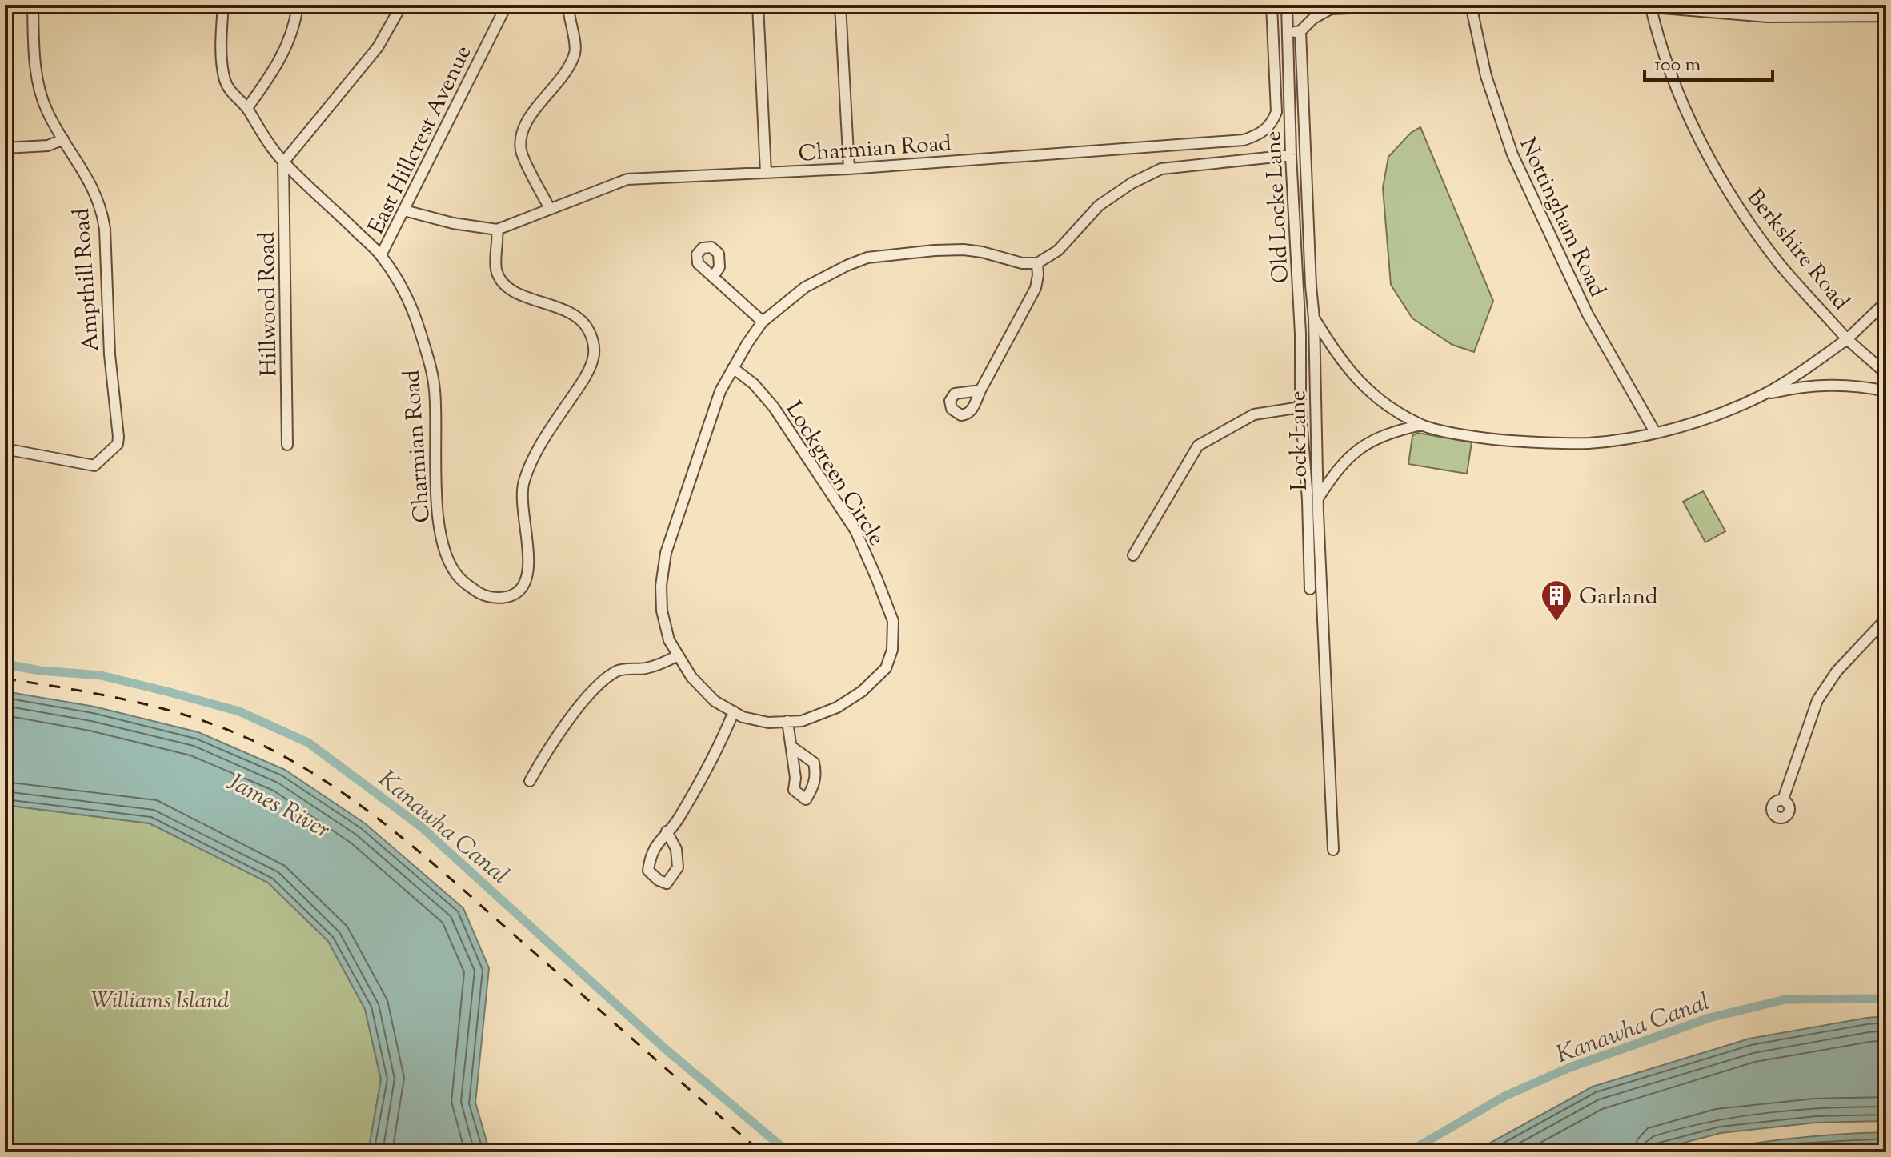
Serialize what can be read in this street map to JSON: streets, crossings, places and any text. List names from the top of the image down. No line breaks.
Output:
{"streets":{"street":["East Hillcrest Avenue","Charmian Road","Old Locke Lane","Nottingham Road","Berkshire Road","Ampthill Road","Hillwood Road","Lock Lane","Lockgreen Circle"]},"crossings":[["East Hillcrest Avenue","Charmian Road"],["Charmian Road","Hillwood Road"],["Old Locke Lane","Lock Lane"]],"water":["James River","Kanawha Canal"],"parks":["Williams Island"],"places":{"building":["Garland"]},"scale_bar":"100 m"}
